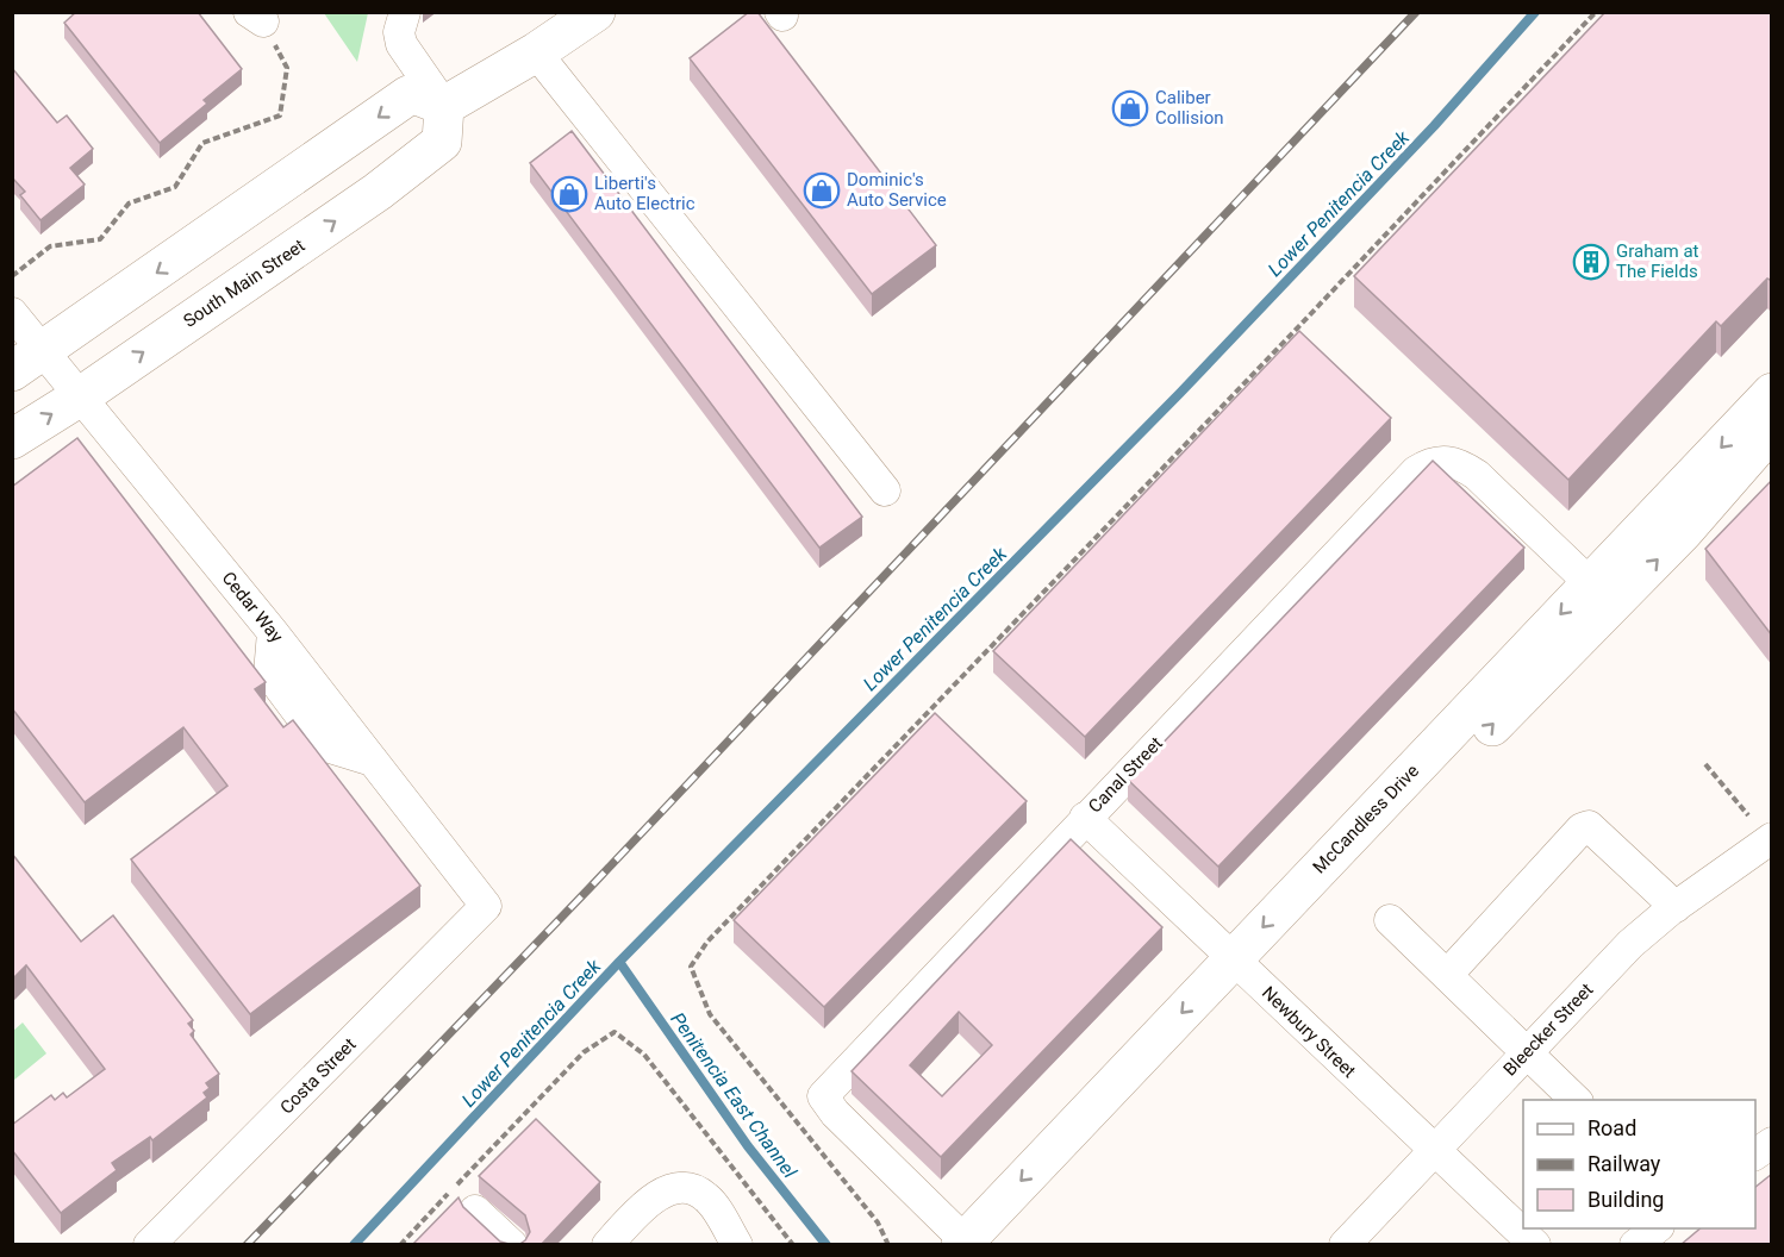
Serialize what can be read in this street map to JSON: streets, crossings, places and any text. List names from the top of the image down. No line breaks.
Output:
{"streets":{"main road":["South Main Street","McCandless Drive"],"street":["Cedar Way","Canal Street","Bleecker Street","Newbury Street","Costa Street"]},"crossings":[["South Main Street","Cedar Way"],["Cedar Way","Costa Street"],["Canal Street","McCandless Drive"],["Canal Street","Newbury Street"],["McCandless Drive","Newbury Street"],["Bleecker Street","Newbury Street"]],"water":["Lower Penitencia Creek","Penitencia East Channel"],"places":{"shop":["Caliber Collision","Dominic's Auto Service","Liberti's Auto Electric"],"building":["Graham at The Fields"]},"legend":["Road","Railway","Building"]}
